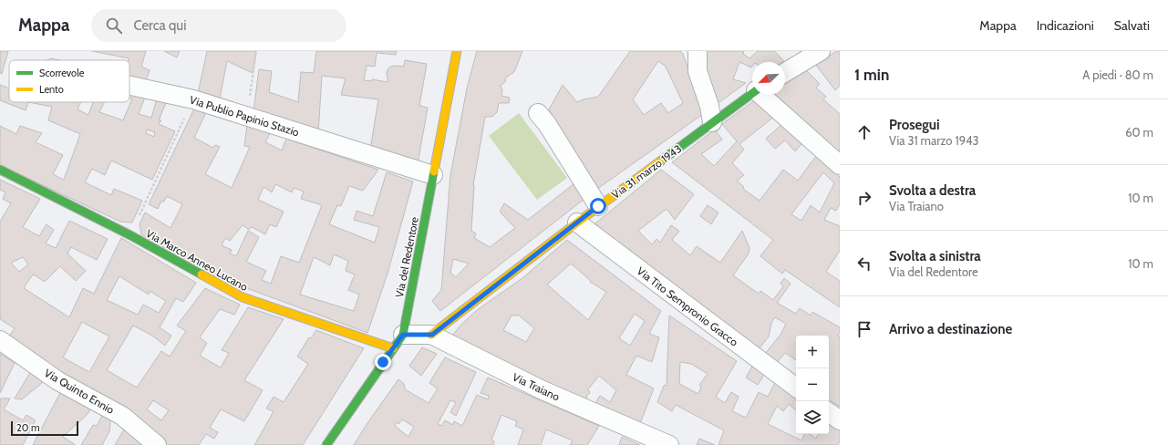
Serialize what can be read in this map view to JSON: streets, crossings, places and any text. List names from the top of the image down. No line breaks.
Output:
{"streets":{"street":["Via Publio Papinio Stazio","Via 31 marzo 1943","Via del Redentore","Via Marco Anneo Lucano","Via Tito Sempronio Gracco","Via Traiano","Via Quinto Ennio"]},"crossings":[["Via Publio Papinio Stazio","Via del Redentore"],["Via 31 marzo 1943","Via Tito Sempronio Gracco"],["Via 31 marzo 1943","Via Traiano"],["Via del Redentore","Via Marco Anneo Lucano"],["Via del Redentore","Via Traiano"],["Via Marco Anneo Lucano","Via Traiano"]],"legend":["Scorrevole","Lento"],"scale_bar":"20 m","north":"bottom left","page":{"header":"Mappa","search":"Cerca qui","nav":["Mappa","Indicazioni","Salvati"],"heading":["1 min","A piedi · 80 m"],"list":[["Prosegui","Via 31 marzo 1943","60 m"],["Svolta a destra","Via Traiano","10 m"],["Svolta a sinistra","Via del Redentore","10 m"],"Arrivo a destinazione"],"map_buttons":["+","−"],"scale":"20 m"}}
